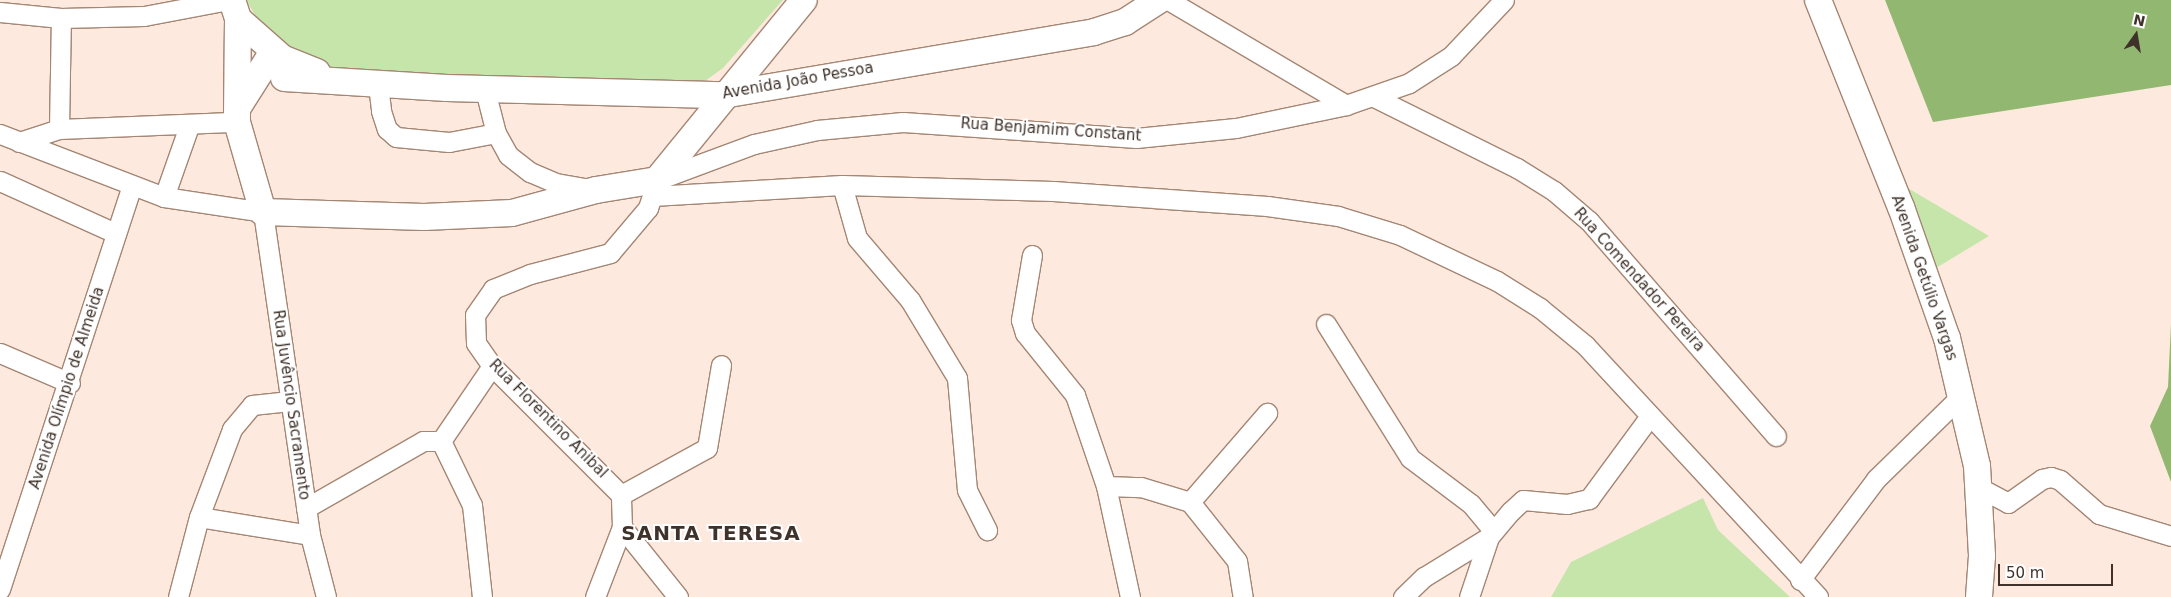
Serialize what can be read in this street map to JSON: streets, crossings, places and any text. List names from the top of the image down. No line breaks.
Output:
{"streets":{"street":["Avenida João Pessoa","Rua Benjamim Constant","Avenida Getúlio Vargas","Rua Comendador Pereira","Avenida Olímpio de Almeida","Rua Juvêncio Sacramento","Rua Florentino Anibal"]},"crossings":[["Rua Benjamim Constant","Rua Comendador Pereira"],["Rua Benjamim Constant","Rua Florentino Anibal"]],"districts":["SANTA TERESA"],"scale_bar":"50 m","north":"top"}
